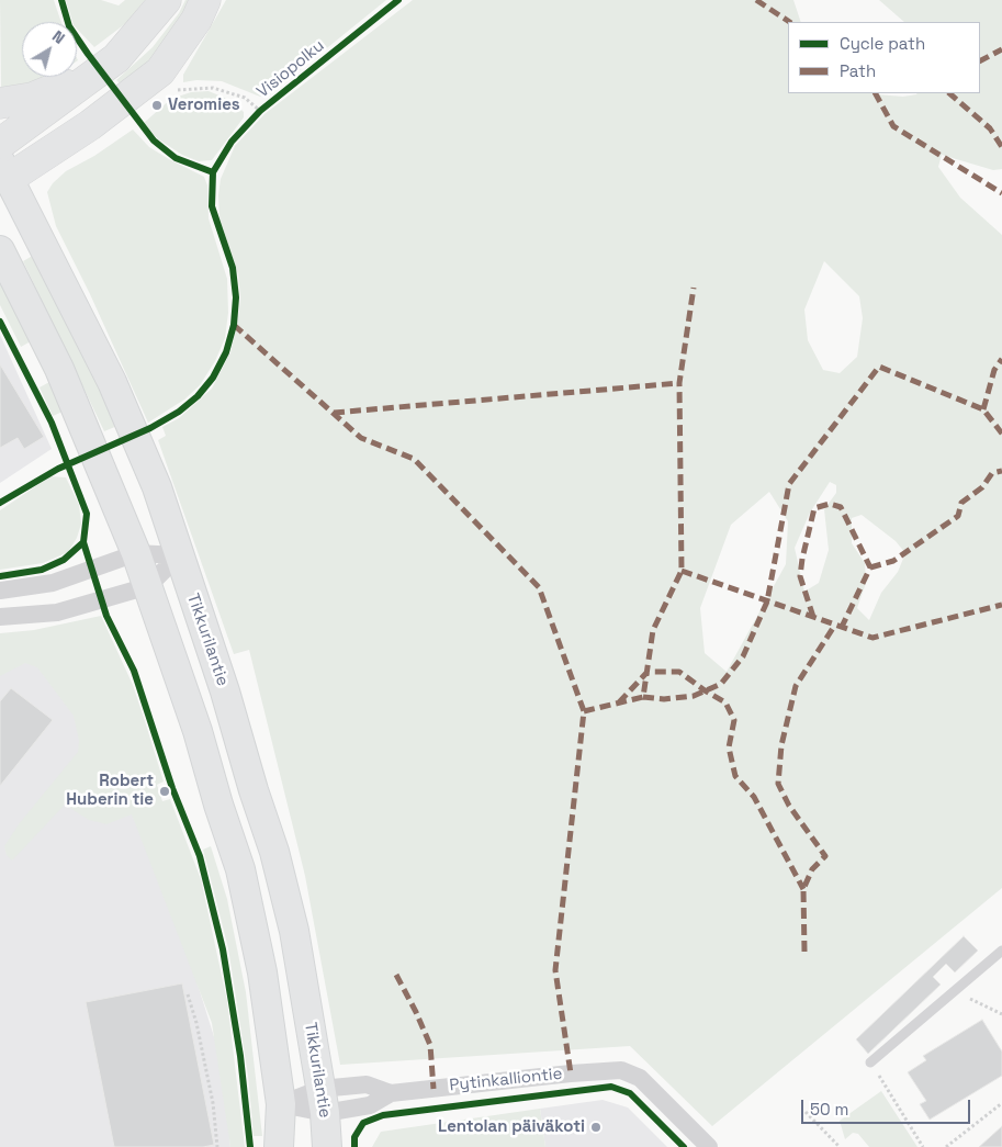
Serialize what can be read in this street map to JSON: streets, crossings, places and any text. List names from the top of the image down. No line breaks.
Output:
{"streets":{"main road":["Tikkurilantie"],"street":["Pytinkalliontie"],"cycle path":["Visiopolku"]},"crossings":[["Tikkurilantie","Pytinkalliontie"]],"places":["Veromies","Robert Huberin tie","Lentolan päiväkoti"],"legend":["Cycle path","Path"],"scale_bar":"50 m","north":"top right"}
